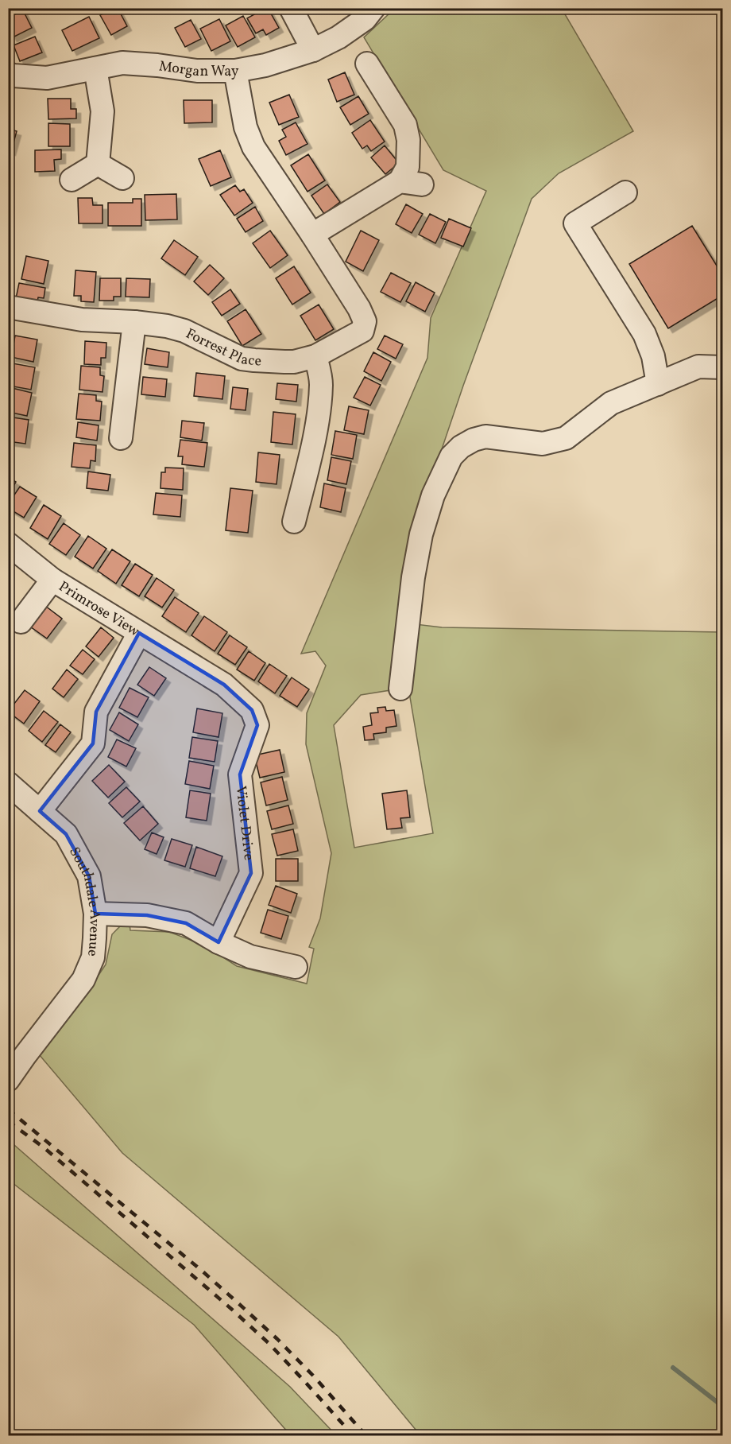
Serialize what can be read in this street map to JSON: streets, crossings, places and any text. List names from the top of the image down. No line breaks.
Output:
{"streets":{"street":["Morgan Way","Forrest Place","Primrose View","Violet Drive","Southdale Avenue"]},"crossings":[["Morgan Way","Forrest Place"],["Primrose View","Violet Drive"],["Primrose View","Southdale Avenue"]]}
